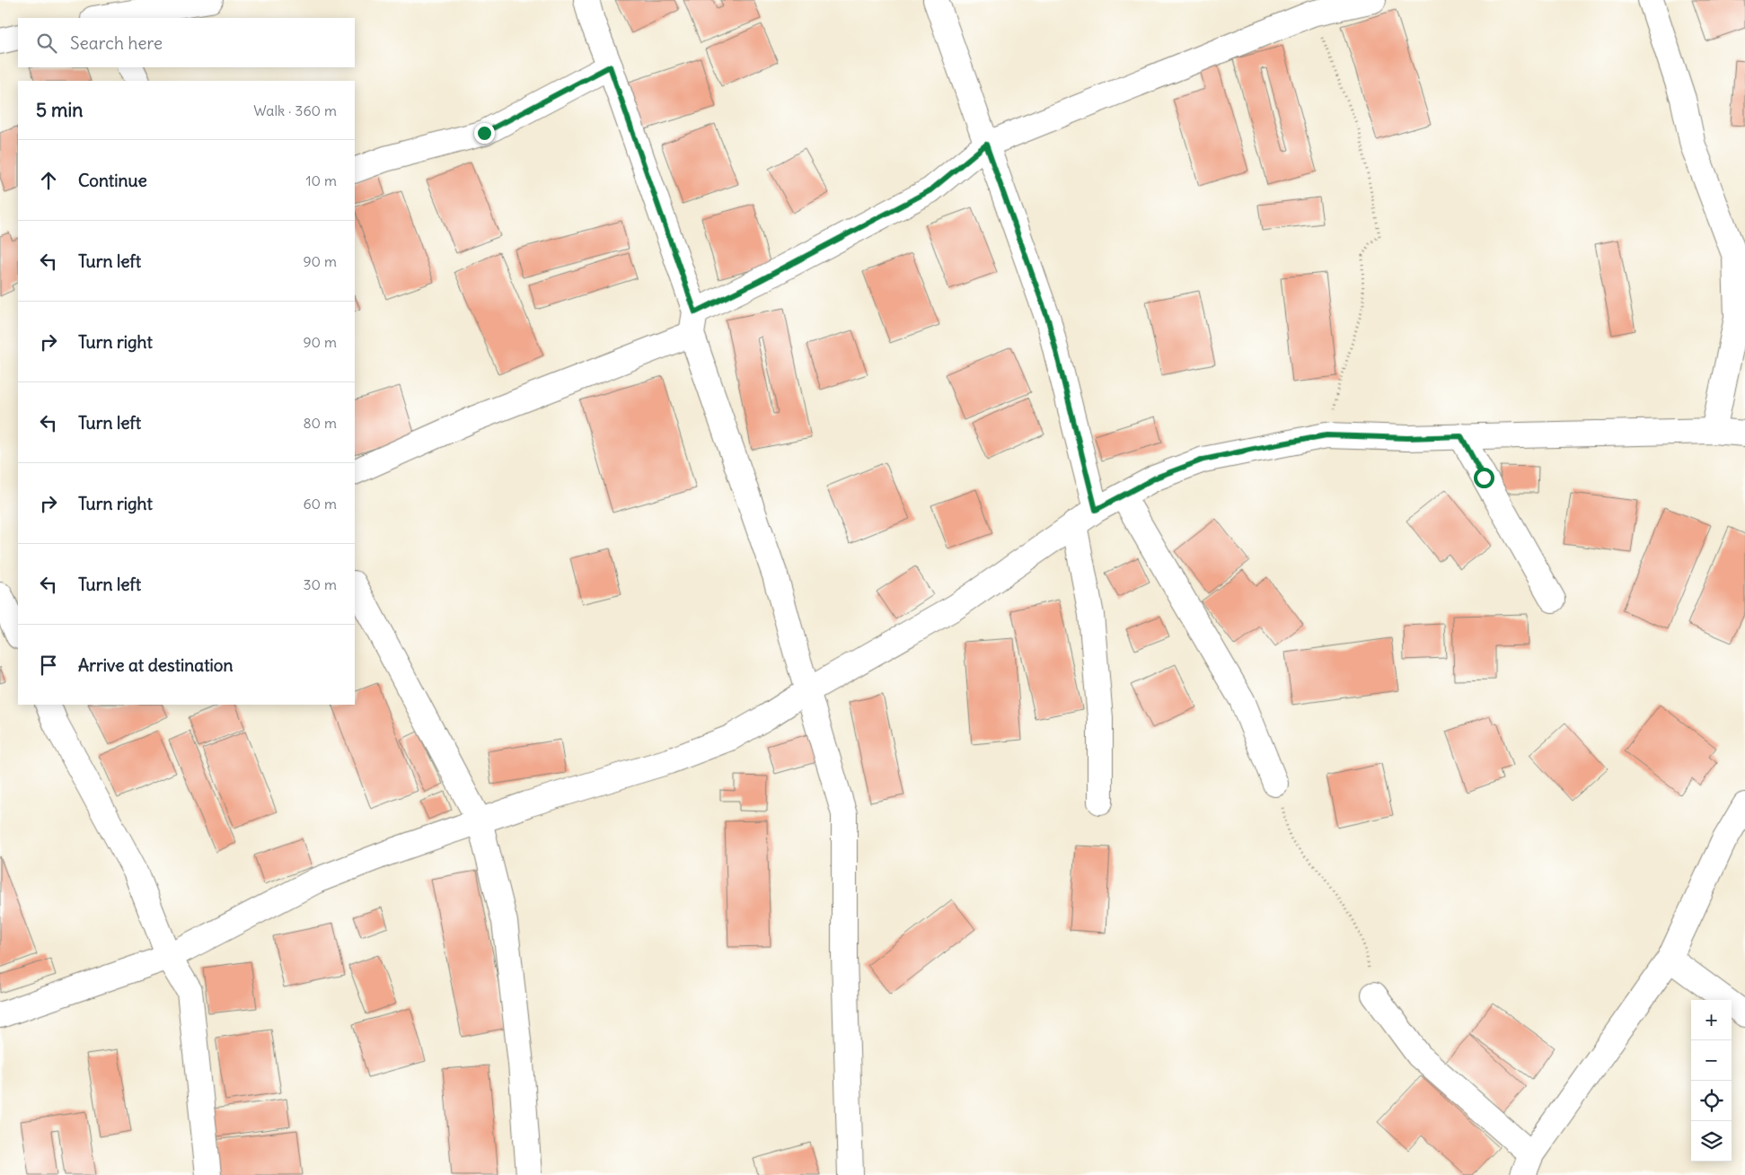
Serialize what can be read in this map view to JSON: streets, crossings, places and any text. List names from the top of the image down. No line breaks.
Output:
{"page":{"search":"Search here","heading":["5 min","Walk · 360 m"],"list":[["Continue","10 m"],["Turn left","90 m"],["Turn right","90 m"],["Turn left","80 m"],["Turn right","60 m"],["Turn left","30 m"],"Arrive at destination"],"map_buttons":["+","−"]}}
